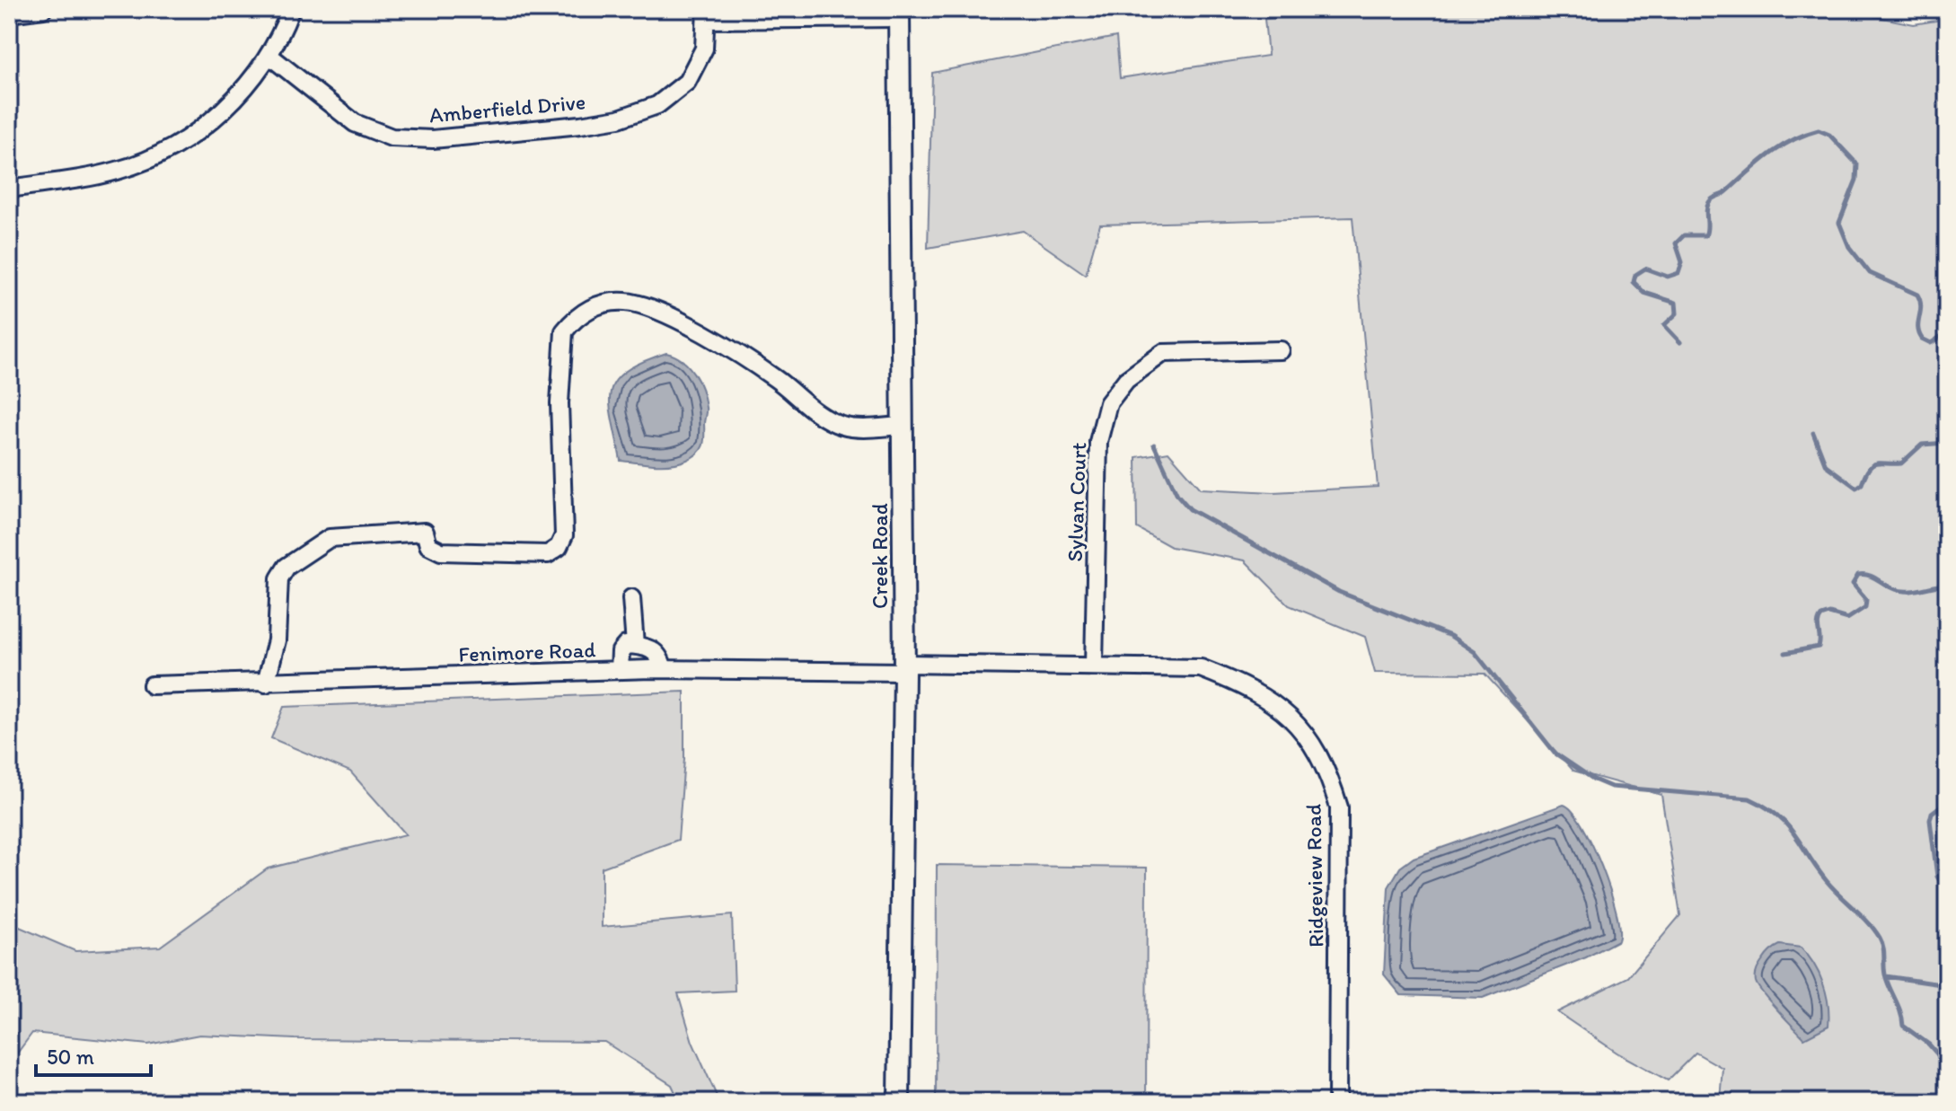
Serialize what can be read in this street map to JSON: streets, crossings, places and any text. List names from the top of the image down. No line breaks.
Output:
{"streets":{"main road":["Creek Road"],"street":["Amberfield Drive","Sylvan Court","Fenimore Road","Ridgeview Road"]},"crossings":[["Sylvan Court","Ridgeview Road"],["Creek Road","Fenimore Road"],["Creek Road","Ridgeview Road"],["Fenimore Road","Ridgeview Road"]],"scale_bar":"50 m"}
